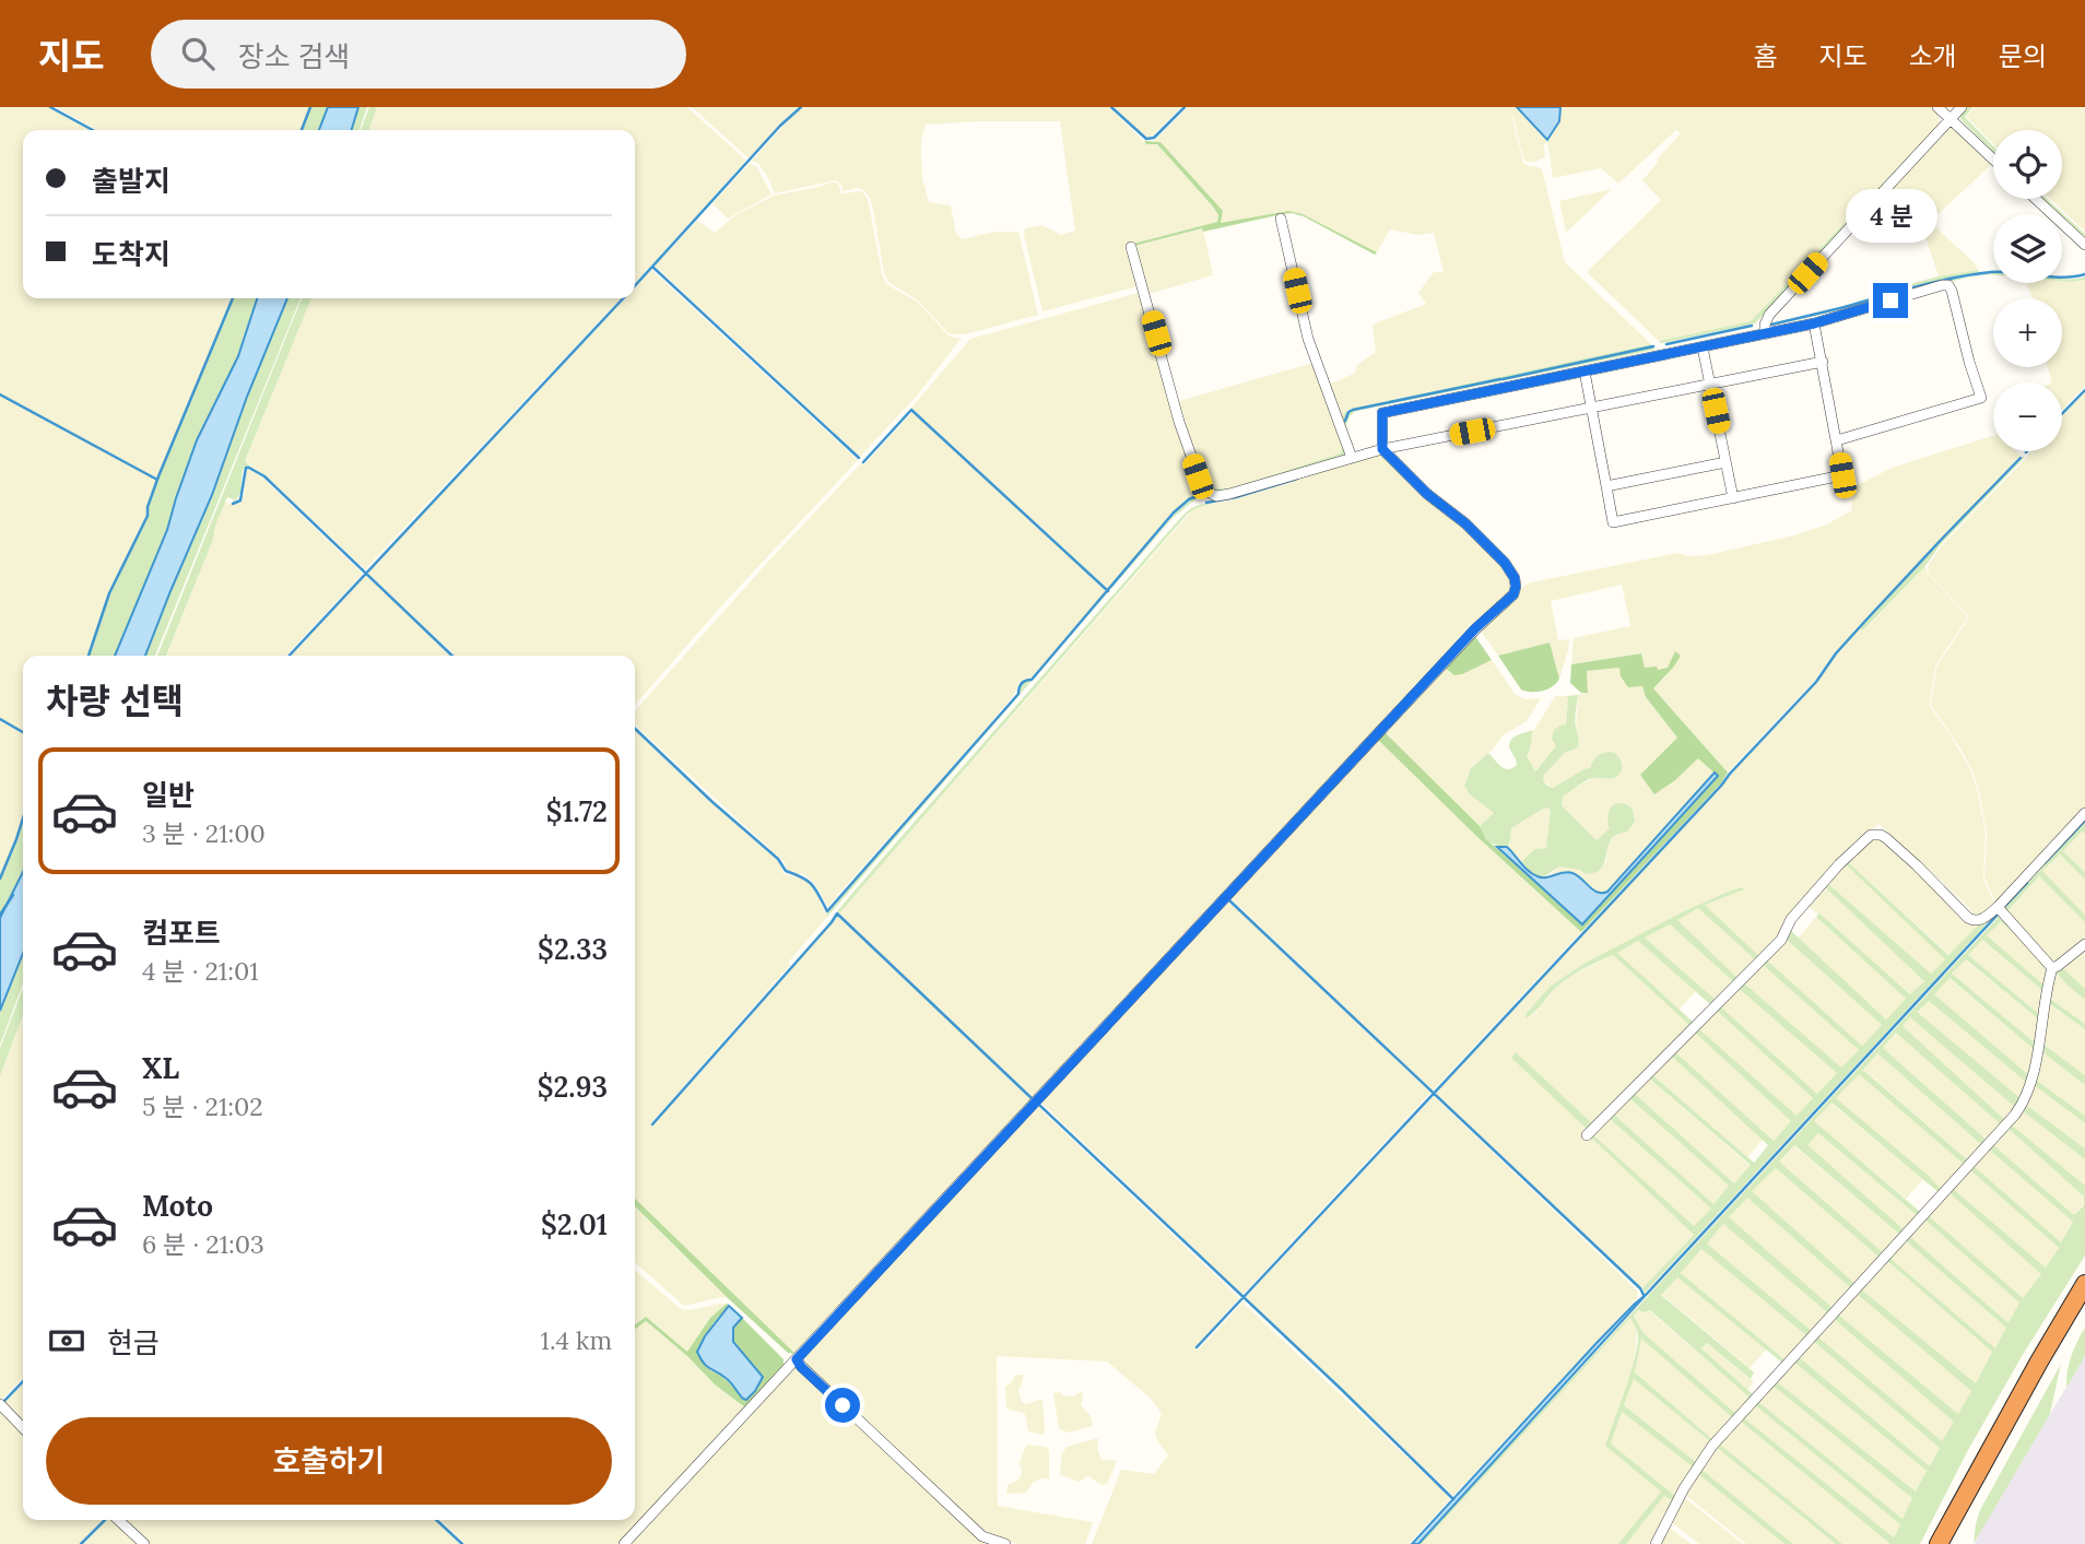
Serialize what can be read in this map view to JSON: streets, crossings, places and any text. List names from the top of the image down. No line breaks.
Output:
{"page":{"header":"지도","search":"장소 검색","nav":["홈","지도","소개","문의"],"map_buttons":["+","−"],"banner":["출발지","도착지"],"bubble":"4 분","heading":"차량 선택","list":[{"name":"일반","note":"3 분 · 21:00","value":"$1.72"},{"name":"컴포트","note":"4 분 · 21:01","value":"$2.33"},{"name":"XL","note":"5 분 · 21:02","value":"$2.93"},{"name":"Moto","note":"6 분 · 21:03","value":"$2.01"}],"pay":["현금","1.4 km"],"buttons":"호출하기"}}
